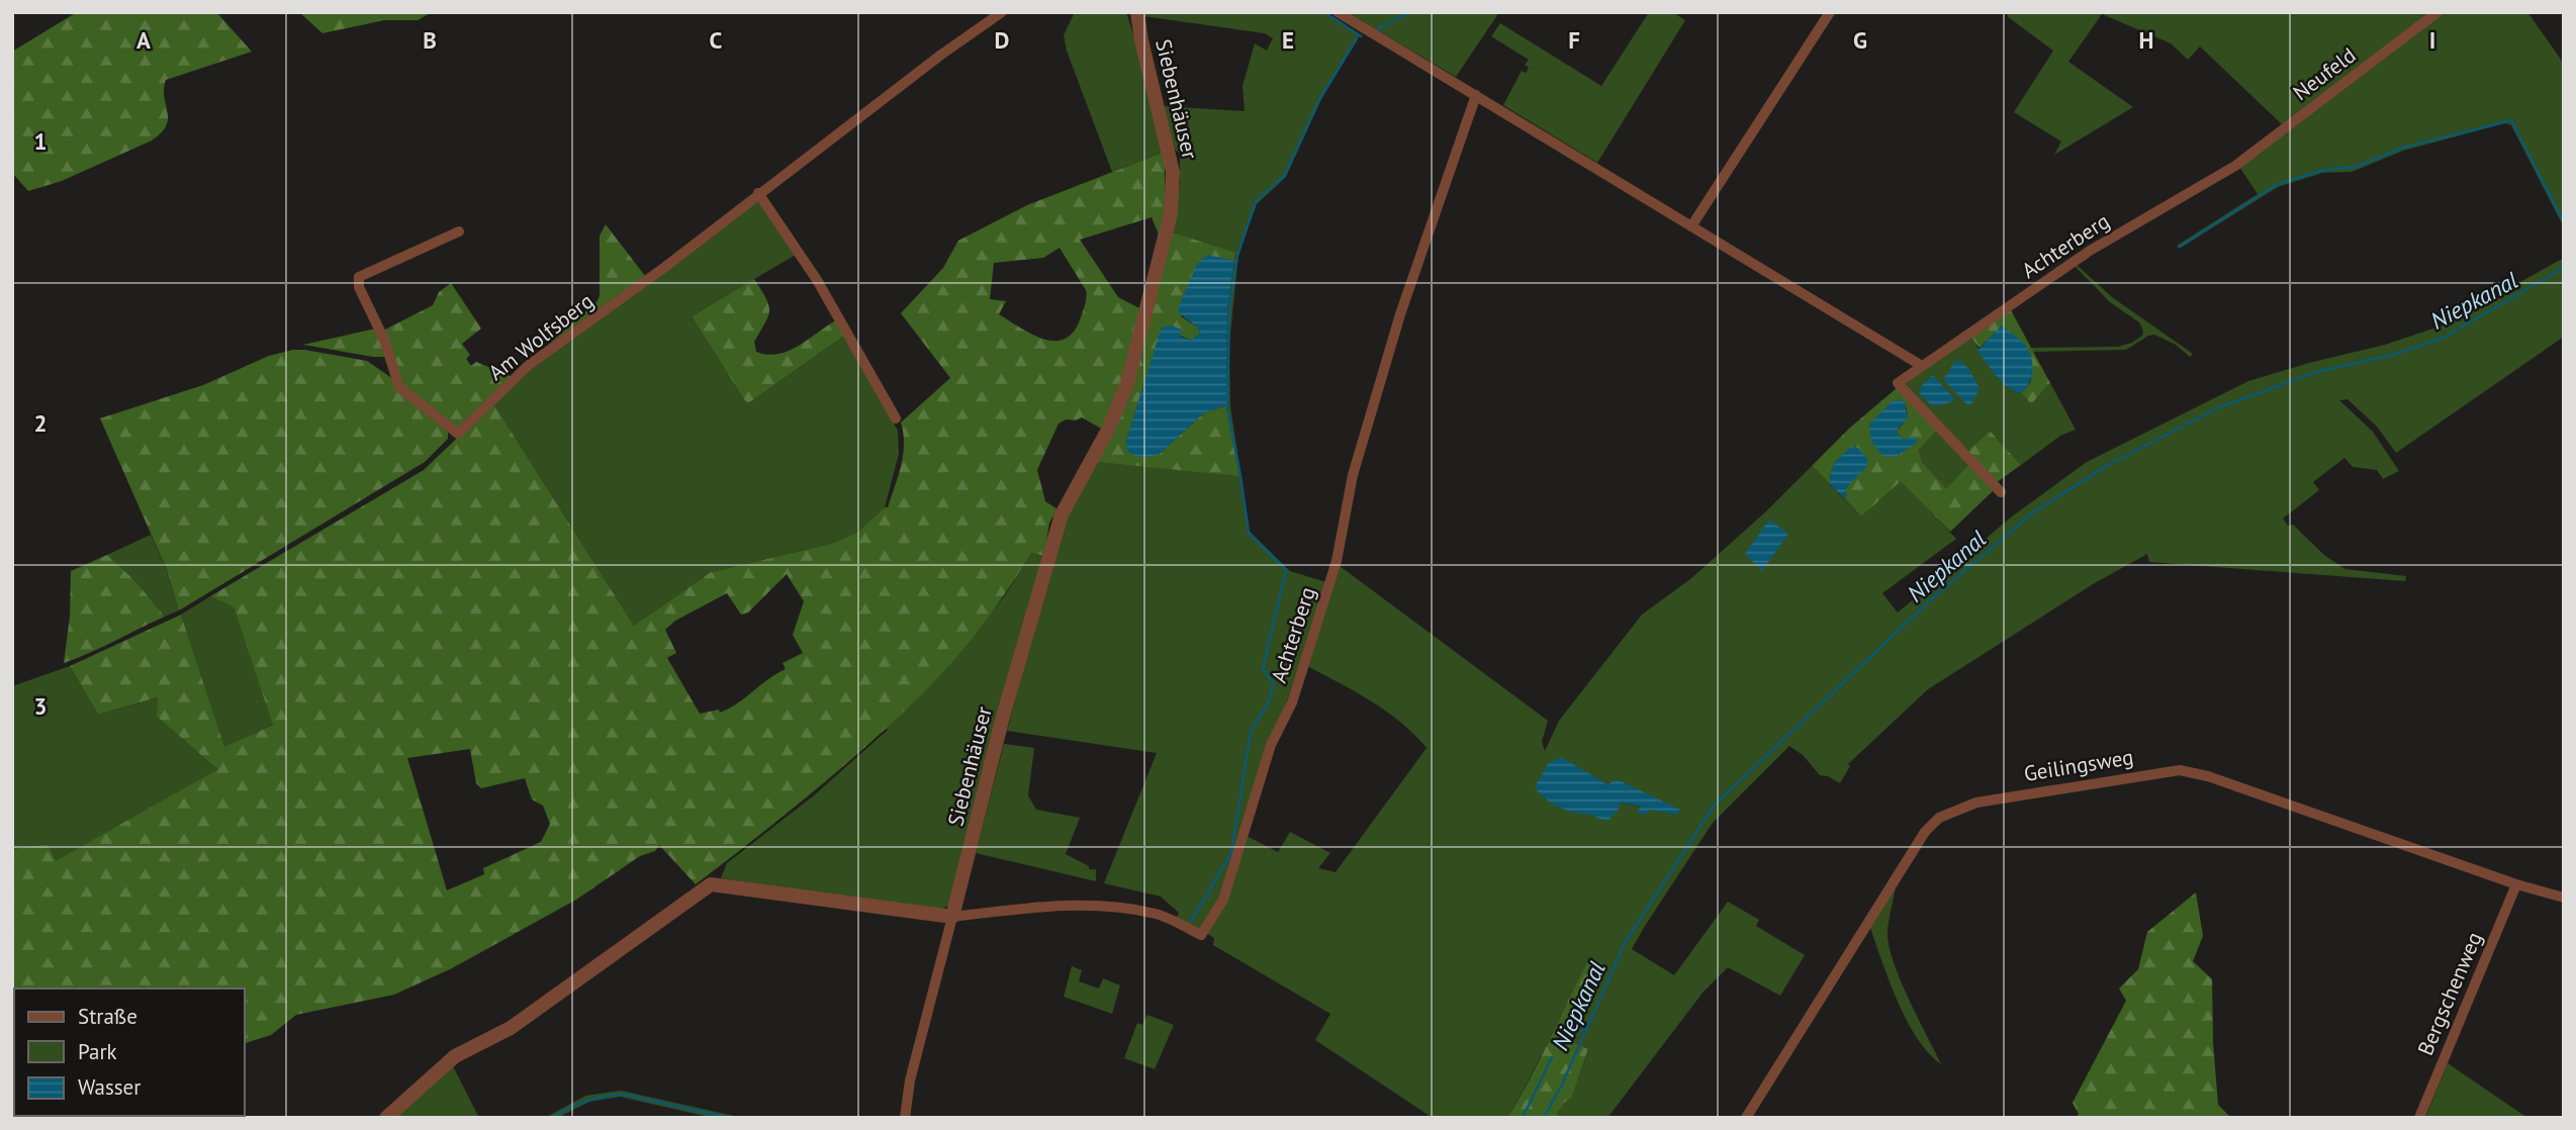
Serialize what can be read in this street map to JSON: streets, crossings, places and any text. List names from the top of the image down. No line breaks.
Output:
{"streets":{"street":["Neufeld","Siebenhäuser","Achterberg","Am Wolfsberg","Geilingsweg","Bergschenweg"]},"crossings":[["Neufeld","Achterberg"],["Siebenhäuser","Achterberg"],["Geilingsweg","Bergschenweg"]],"water":["Niepkanal"],"legend":["Straße","Park","Wasser"],"grid":{"columns":["A","B","C","D","E","F","G","H","I"],"rows":["1","2","3"]}}
